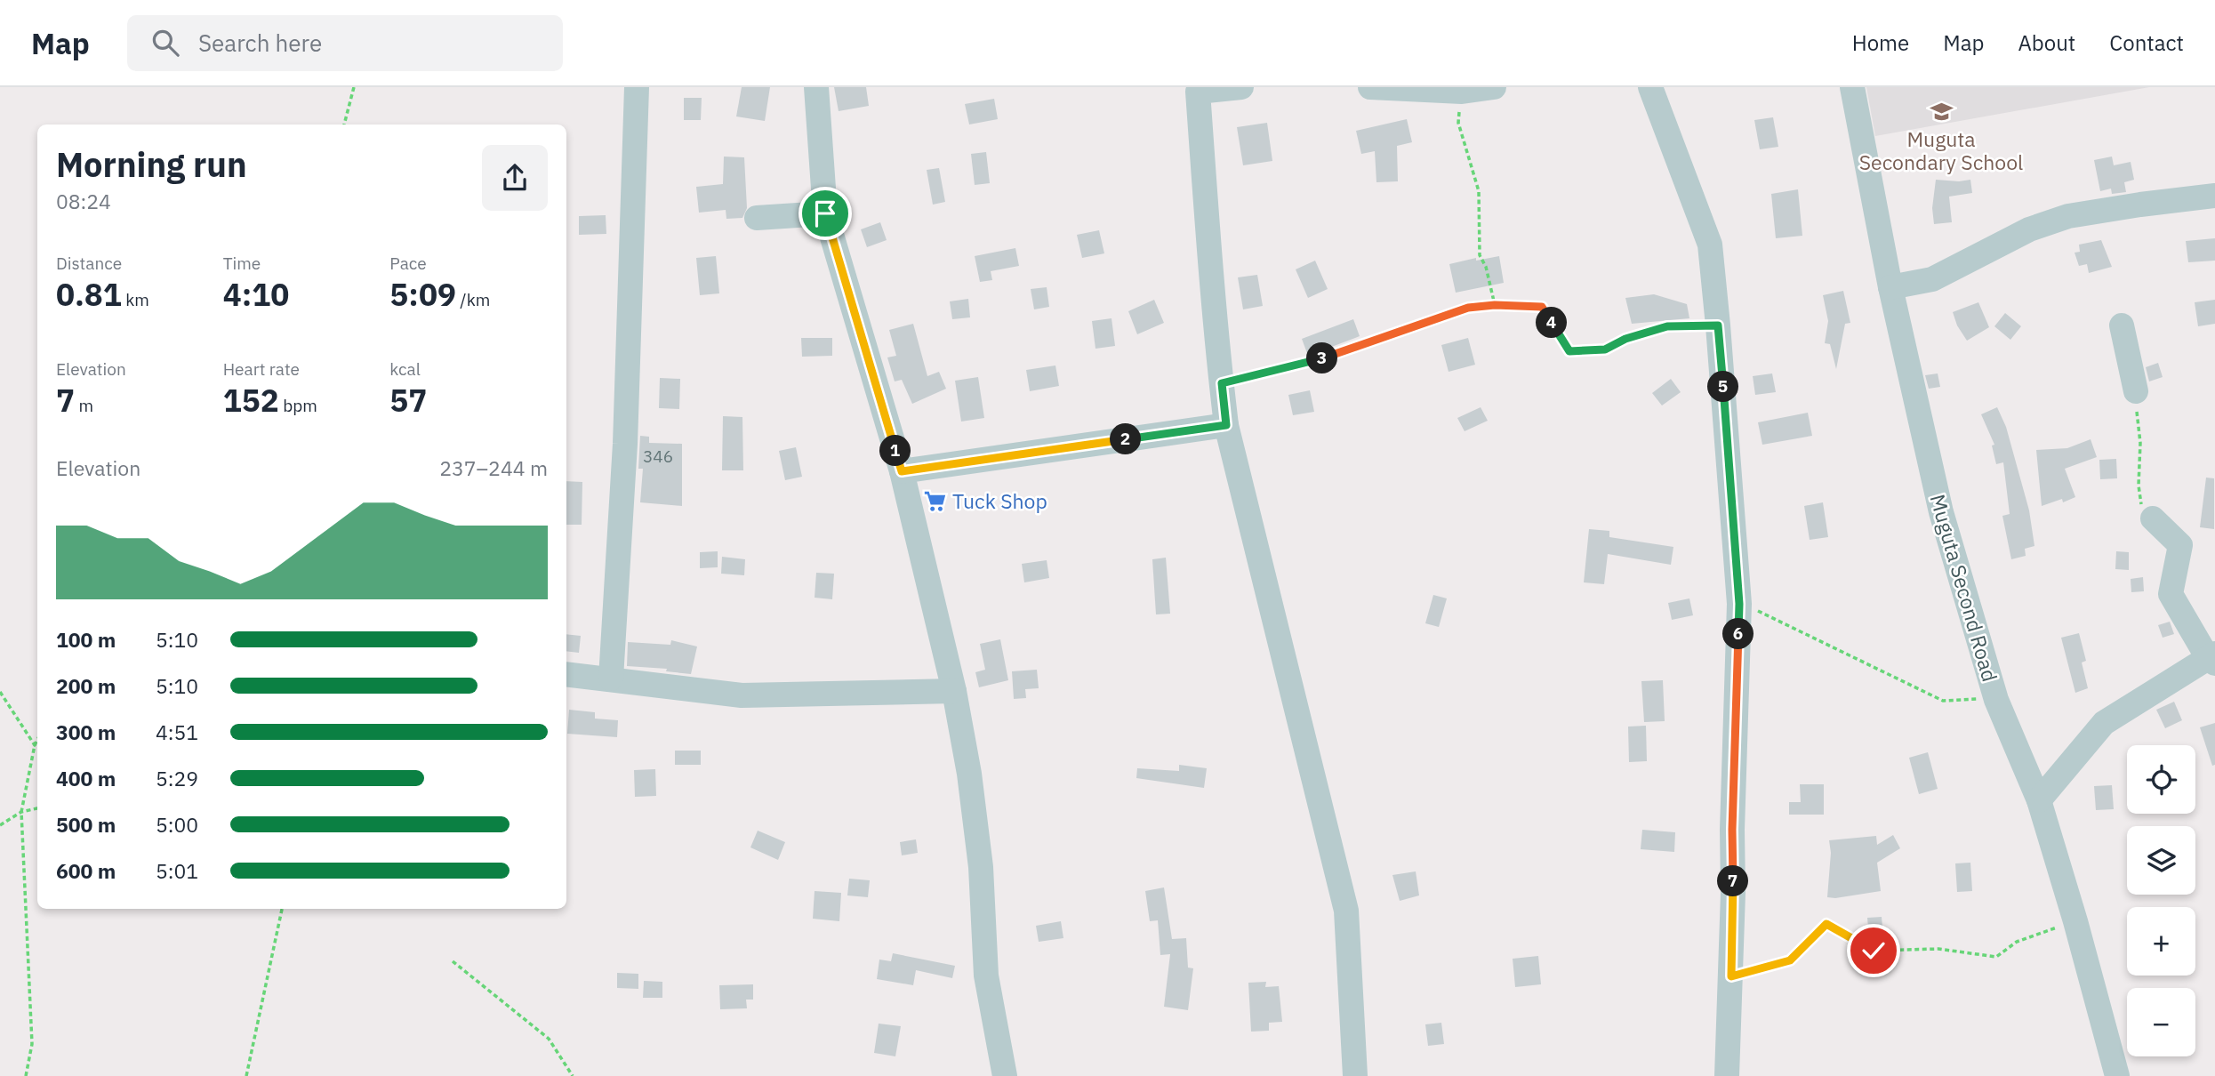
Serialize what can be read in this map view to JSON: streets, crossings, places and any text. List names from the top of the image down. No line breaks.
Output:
{"streets":{"street":["Muguta Second Road"]},"places":{"school or university":["Muguta Secondary School"],"supermarket":["Tuck Shop"]},"house_numbers":["346"],"page":{"header":"Map","search":"Search here","nav":["Home","Map","About","Contact"],"heading":["Morning run","08:24"],"stats":[["Distance","0.81 km"],["Time","4:10"],["Pace","5:09 /km"],["Elevation","7 m"],["Heart rate","152 bpm"],["kcal","57"]],"pins":["4","3","5","2","1","6","7"],"chart":["Elevation","237–244 m"],"list":[{"name":"100 m","note":"5:10"},{"name":"200 m","note":"5:10"},{"name":"300 m","note":"4:51"},{"name":"400 m","note":"5:29"},{"name":"500 m","note":"5:00"},{"name":"600 m","note":"5:01"}],"map_buttons":["+","−"]}}
